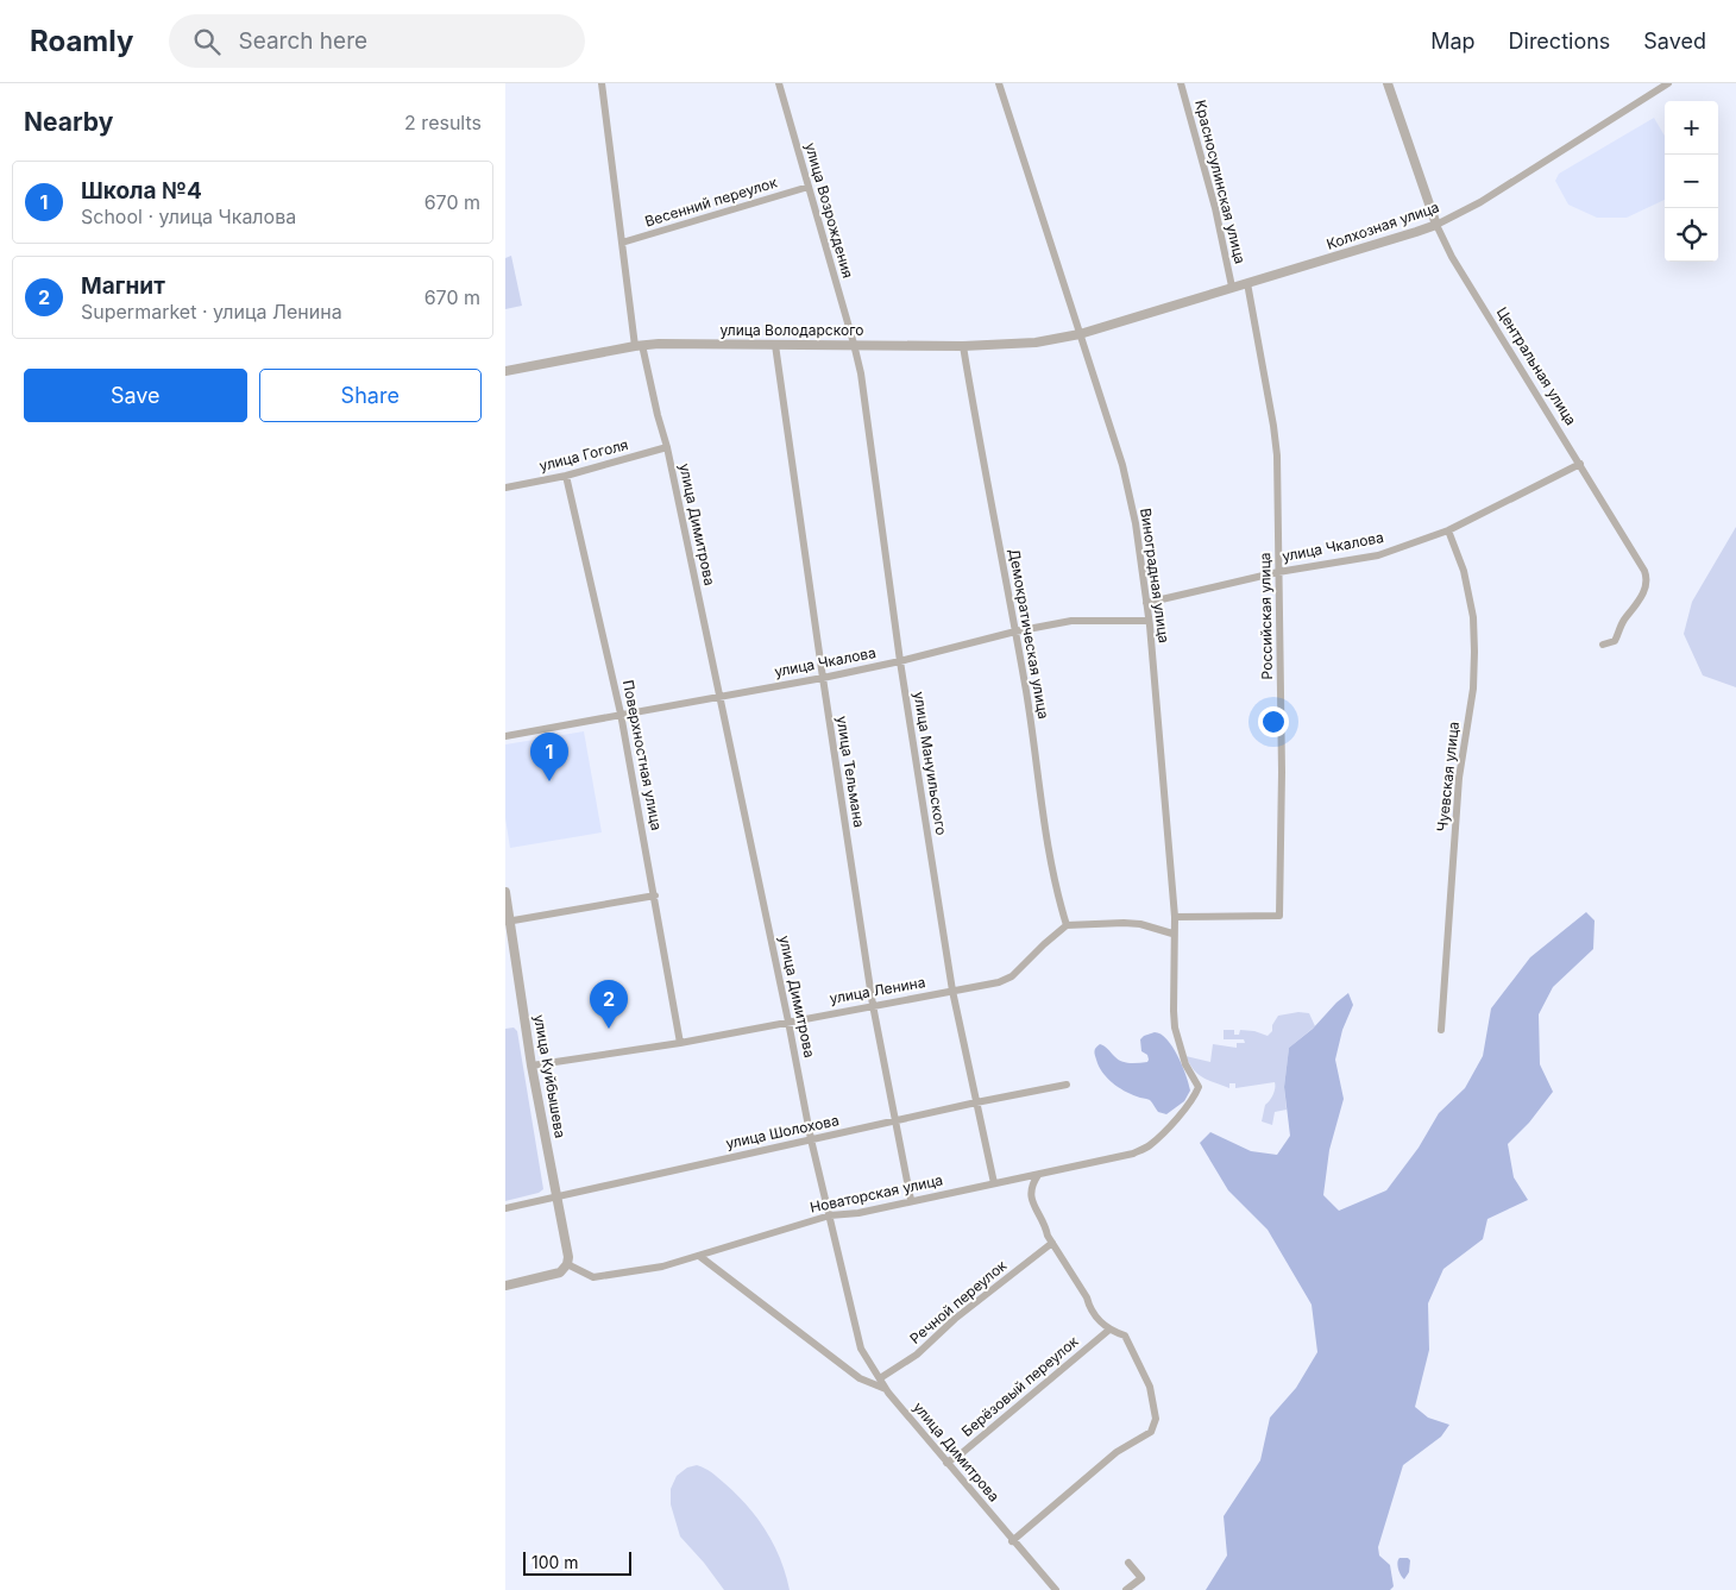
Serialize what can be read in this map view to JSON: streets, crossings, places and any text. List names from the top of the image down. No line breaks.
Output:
{"streets":{"street":["Красносулинская улица","Весенний переулок","улица Возрождения","Колхозная улица","улица Володарского","Центральная улица","улица Гоголя","улица Димитрова","улица Чкалова","Виноградная улица","Российская улица","Демократическая улица","Поверхностная улица","улица Мануильского","улица Тельмана","Чуевская улица","улица Ленина","улица Куйбышева","улица Шолохова","Новаторская улица","Речной переулок","Берёзовый переулок"]},"crossings":[["Красносулинская улица","Колхозная улица"],["Весенний переулок","улица Возрождения"],["Весенний переулок","улица Димитрова"],["улица Возрождения","улица Володарского"],["улица Возрождения","улица Мануильского"],["Колхозная улица","улица Володарского"],["Колхозная улица","Центральная улица"],["Колхозная улица","Виноградная улица"],["Колхозная улица","Российская улица"],["улица Володарского","улица Димитрова"],["улица Володарского","Виноградная улица"],["улица Володарского","Демократическая улица"],["улица Володарского","улица Мануильского"],["улица Володарского","улица Тельмана"],["Центральная улица","улица Чкалова"],["улица Гоголя","улица Димитрова"],["улица Гоголя","Поверхностная улица"],["улица Димитрова","улица Чкалова"],["улица Димитрова","улица Ленина"],["улица Димитрова","улица Шолохова"],["улица Димитрова","Новаторская улица"],["улица Димитрова","Речной переулок"],["улица Димитрова","Берёзовый переулок"],["улица Чкалова","Виноградная улица"],["улица Чкалова","Российская улица"],["улица Чкалова","Демократическая улица"],["улица Чкалова","Поверхностная улица"],["улица Чкалова","улица Мануильского"],["улица Чкалова","улица Тельмана"],["улица Чкалова","Чуевская улица"],["Виноградная улица","Российская улица"],["Виноградная улица","Новаторская улица"],["Демократическая улица","улица Ленина"],["Поверхностная улица","улица Ленина"],["улица Мануильского","улица Ленина"],["улица Мануильского","улица Шолохова"],["улица Мануильского","Новаторская улица"],["улица Тельмана","улица Ленина"],["улица Тельмана","улица Шолохова"],["улица Тельмана","Новаторская улица"],["улица Ленина","улица Куйбышева"],["улица Куйбышева","улица Шолохова"],["улица Куйбышева","Новаторская улица"]],"scale_bar":"100 m","page":{"header":"Roamly","search":"Search here","nav":["Map","Directions","Saved"],"heading":["Nearby","2 results"],"map_buttons":["+","−"],"list":[{"mark":"1","name":"Школа №4","note":"School · улица Чкалова","value":"670 m"},{"mark":"2","name":"Магнит","note":"Supermarket · улица Ленина","value":"670 m"}],"buttons":["Save","Share"],"pins":["1","2"],"scale":"100 m"}}
